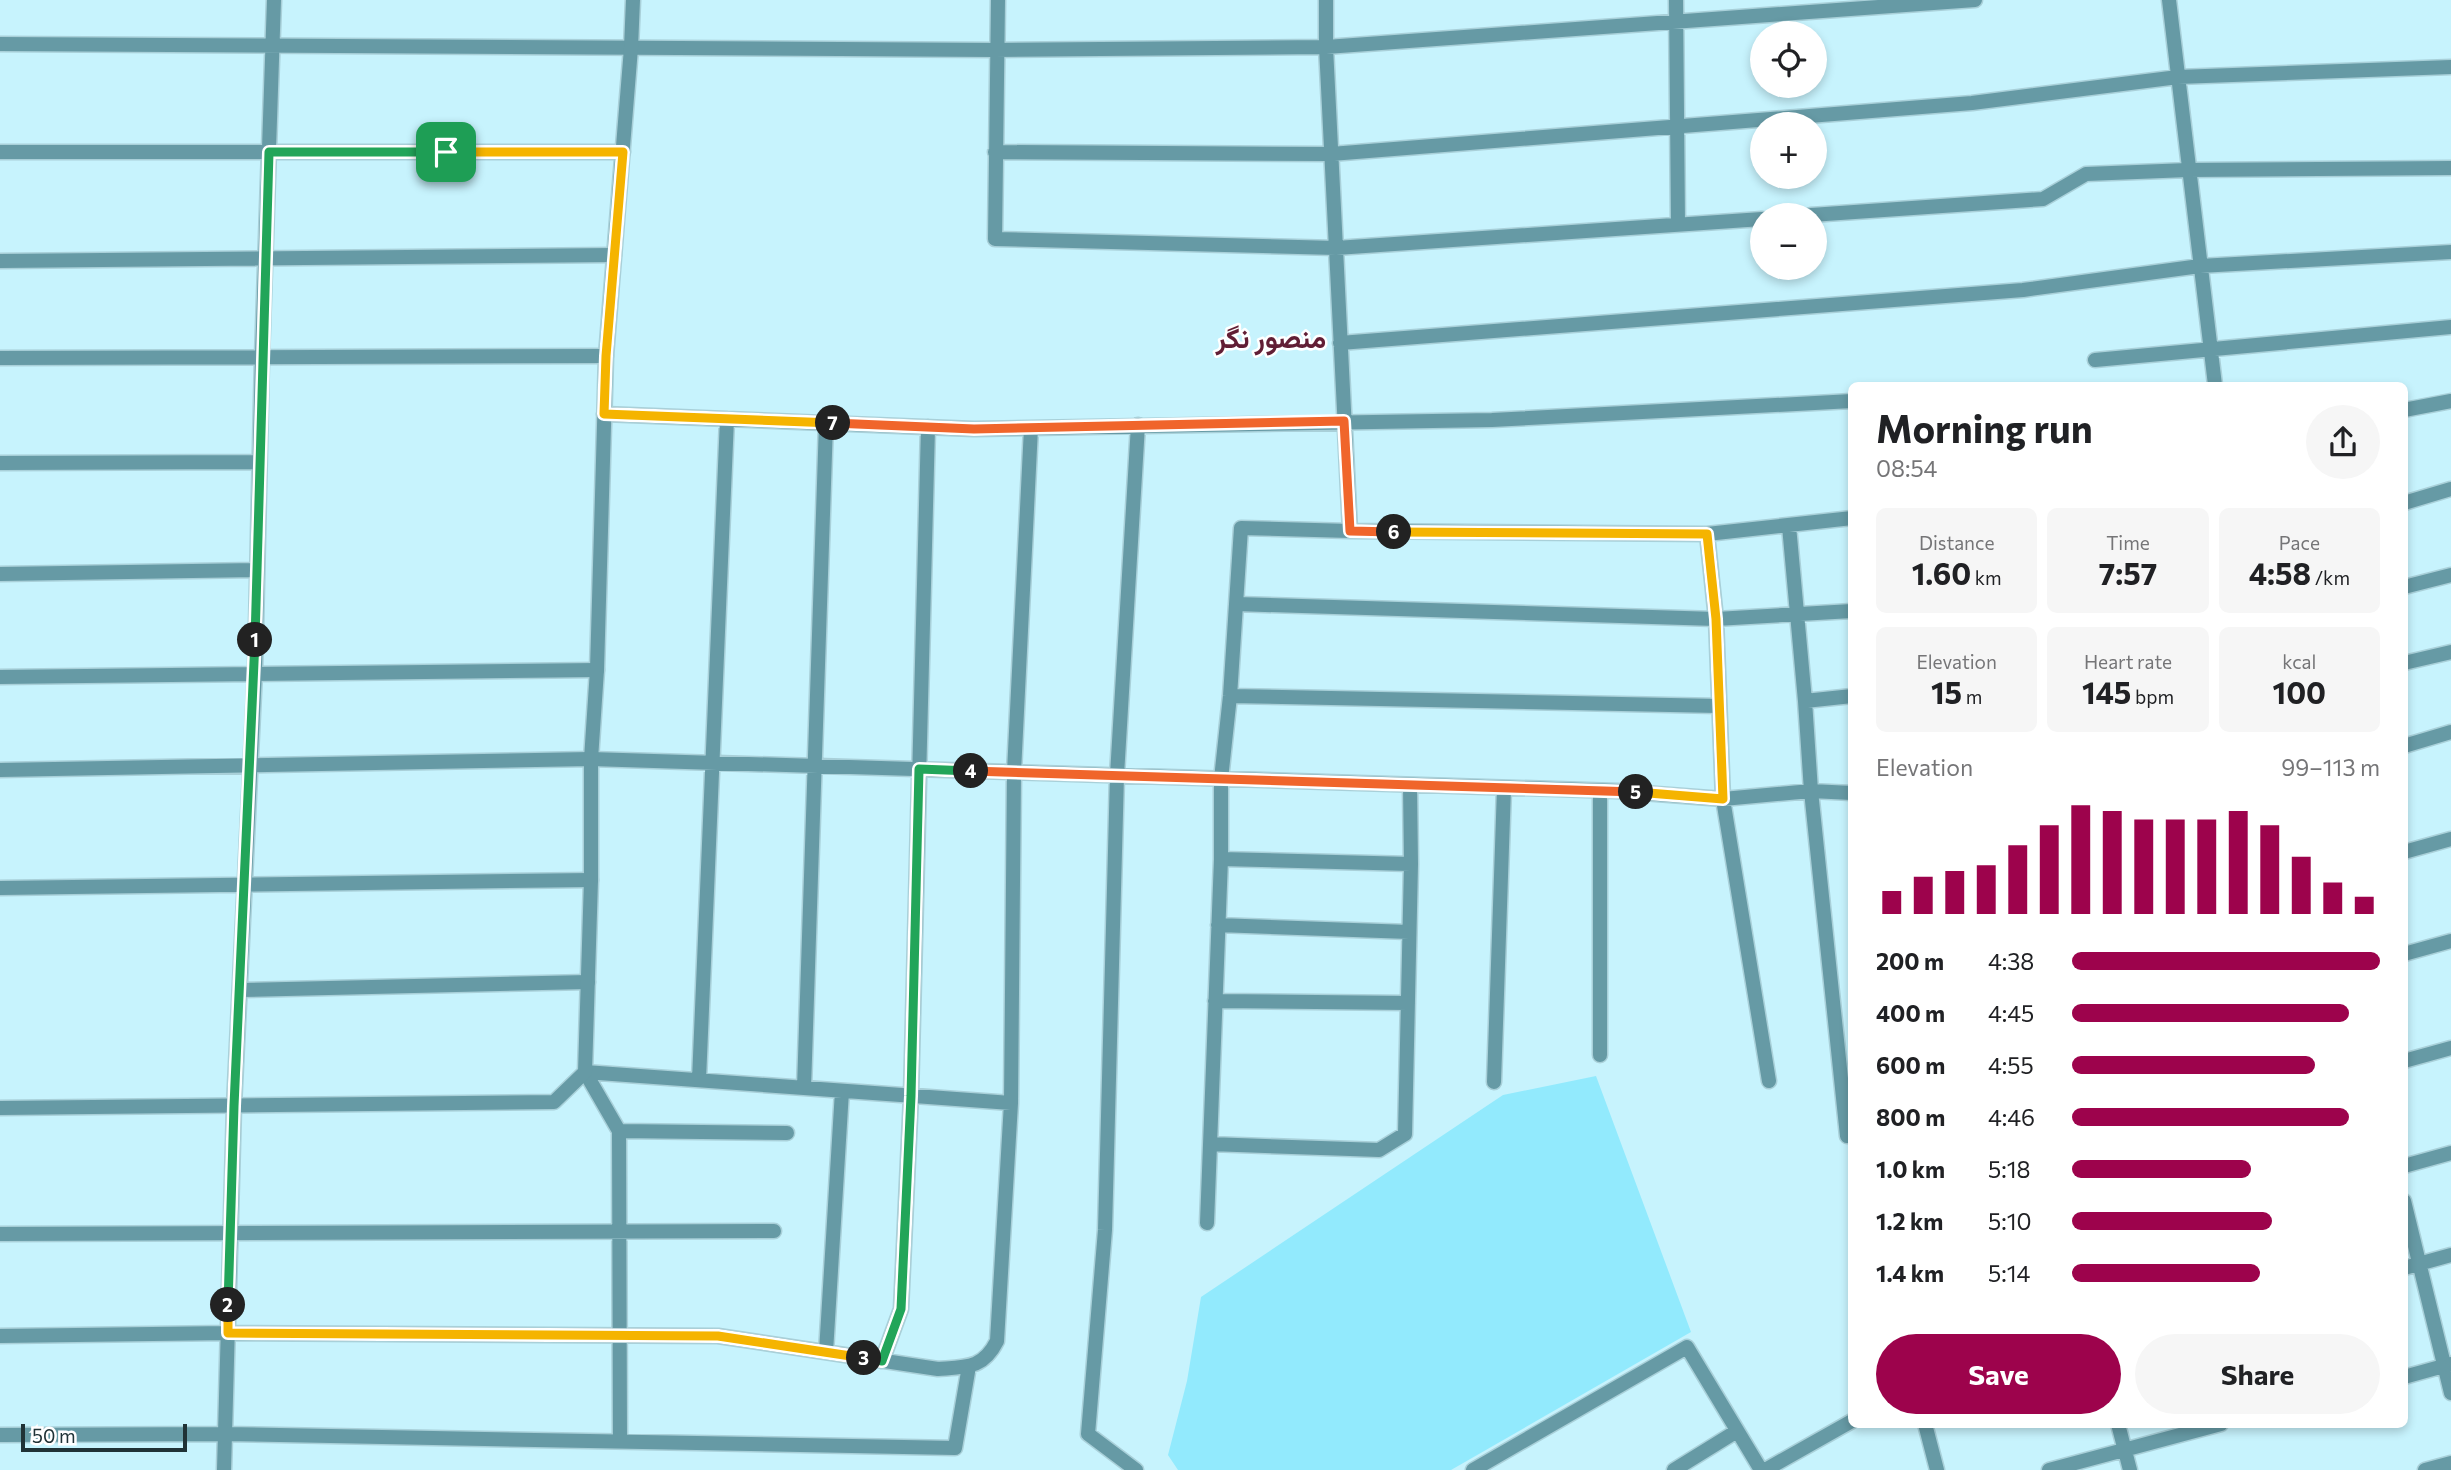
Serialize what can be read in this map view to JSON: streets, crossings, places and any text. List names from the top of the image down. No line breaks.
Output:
{"districts":["منصور نگر"],"scale_bar":"50 m","page":{"map_buttons":["+","−"],"heading":["Morning run","08:54"],"pins":["7","6","1","4","5","2","3"],"stats":[["Distance","1.60 km"],["Time","7:57"],["Pace","4:58 /km"],["Elevation","15 m"],["Heart rate","145 bpm"],["kcal","100"]],"chart":["Elevation","99–113 m"],"list":[{"name":"200 m","note":"4:38"},{"name":"400 m","note":"4:45"},{"name":"600 m","note":"4:55"},{"name":"800 m","note":"4:46"},{"name":"1.0 km","note":"5:18"},{"name":"1.2 km","note":"5:10"},{"name":"1.4 km","note":"5:14"}],"buttons":["Save","Share"],"scale":"50 m"}}
